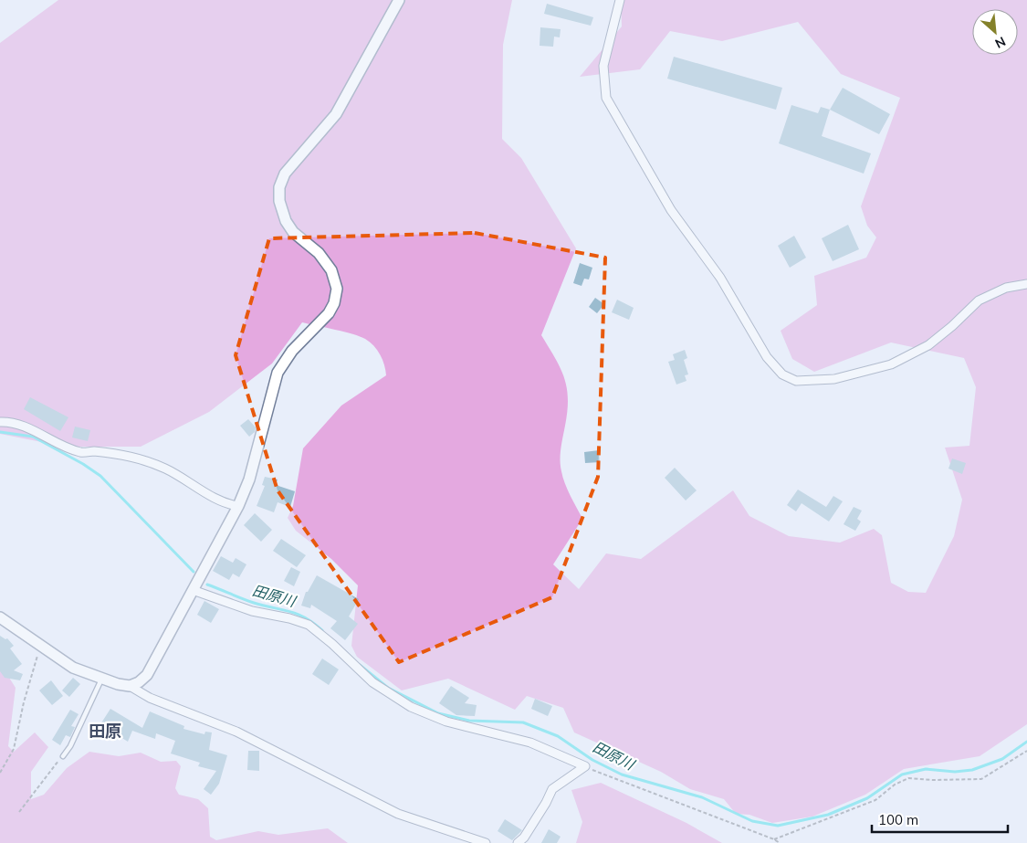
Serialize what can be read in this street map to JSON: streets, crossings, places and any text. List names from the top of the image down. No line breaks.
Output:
{"districts":["田原"],"water":["田原川"],"scale_bar":"100 m","north":"bottom right"}
